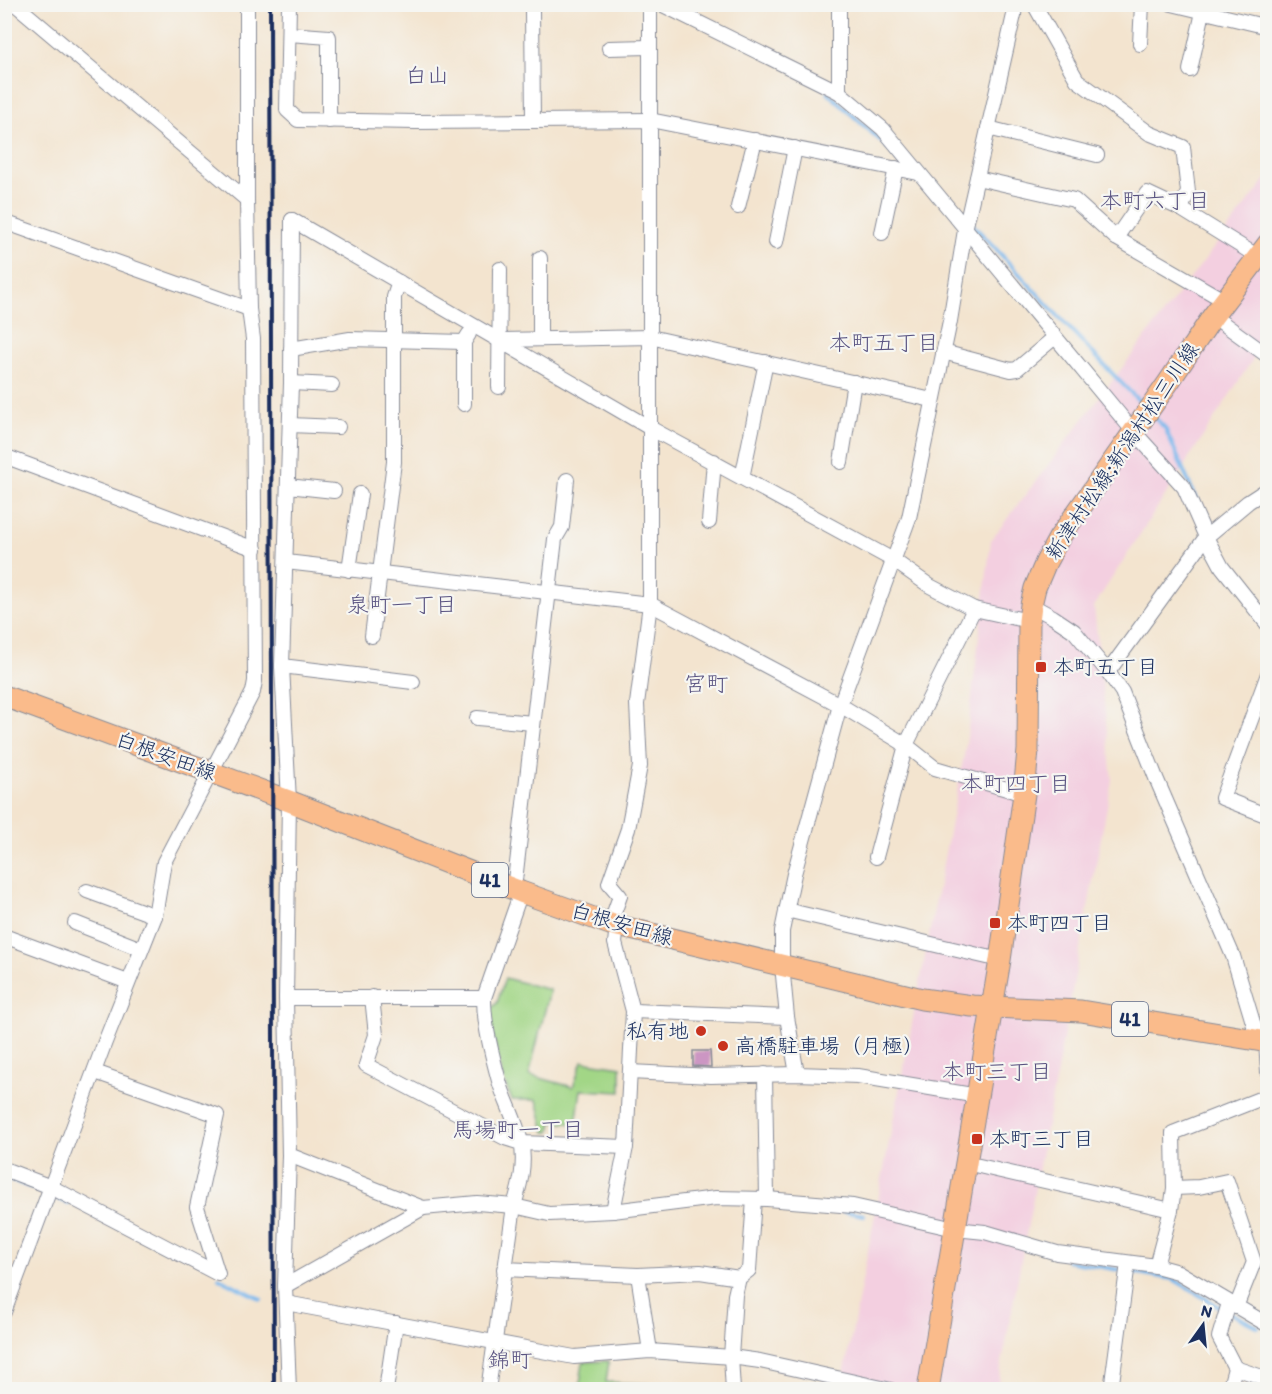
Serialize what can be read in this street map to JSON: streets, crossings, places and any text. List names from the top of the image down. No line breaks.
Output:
{"streets":{"main road":["新津村松線;新潟村松三川線","白根安田線","41"]},"crossings":[["新津村松線;新潟村松三川線","白根安田線"]],"districts":["白山","本町六丁目","本町五丁目","泉町一丁目","宮町","本町四丁目","本町三丁目","馬場町一丁目","錦町"],"places":{"transit":["本町五丁目","本町四丁目","本町三丁目"],"other":["私有地","高橋駐車場（月極）"]},"north":"top"}
